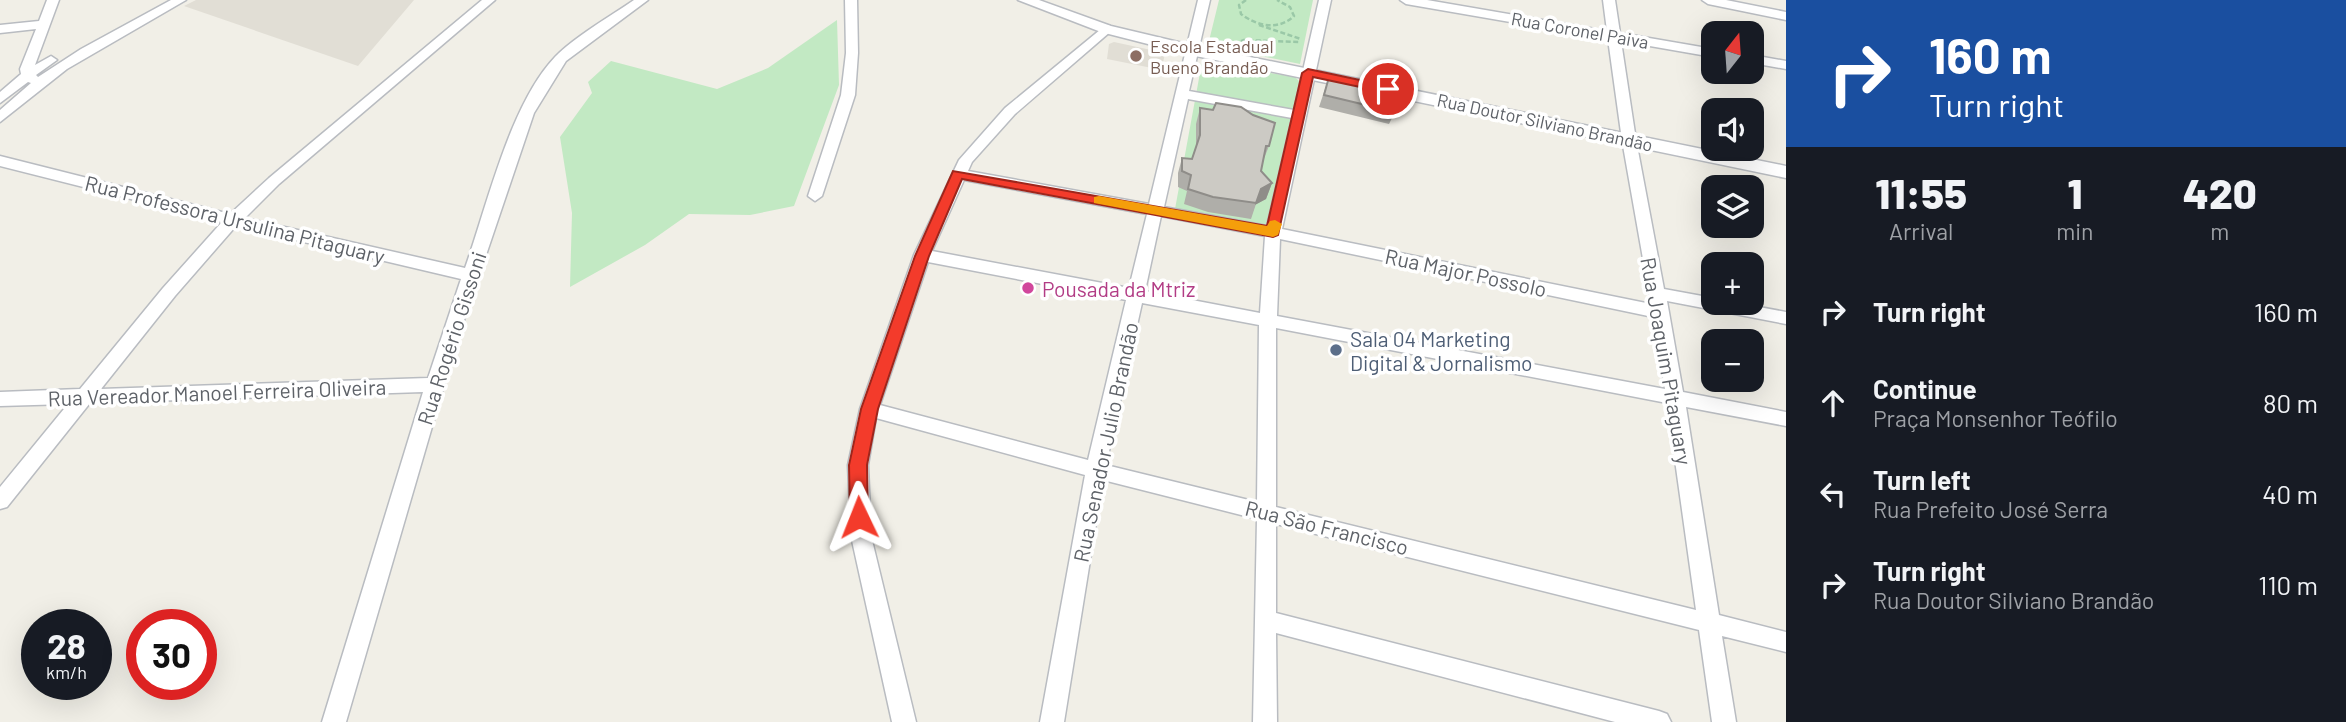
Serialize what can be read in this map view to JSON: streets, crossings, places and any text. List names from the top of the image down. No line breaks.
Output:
{"streets":{"street":["Rua Coronel Paiva","Rua Doutor Silviano Brandão","Rua Professora Ursulina Pitaguary","Rua Major Possolo","Rua Rogério Gissoni","Rua Joaquim Pitaguary","Rua Vereador Manoel Ferreira Oliveira","Rua Senador Julio Brandão","Rua São Francisco"]},"crossings":[["Rua Coronel Paiva","Rua Joaquim Pitaguary"],["Rua Doutor Silviano Brandão","Rua Joaquim Pitaguary"],["Rua Doutor Silviano Brandão","Rua Senador Julio Brandão"],["Rua Professora Ursulina Pitaguary","Rua Rogério Gissoni"],["Rua Major Possolo","Rua Joaquim Pitaguary"],["Rua Major Possolo","Rua Senador Julio Brandão"],["Rua Rogério Gissoni","Rua Vereador Manoel Ferreira Oliveira"],["Rua Joaquim Pitaguary","Rua São Francisco"],["Rua Senador Julio Brandão","Rua São Francisco"]],"places":["Escola Estadual Bueno Brandão","Pousada da Mtriz","Sala 04 Marketing Digital & Jornalismo"],"north":"top","page":{"turn":["160 m","Turn right"],"map_buttons":["+","−"],"eta":["11:55","Arrival","1","min","420","m"],"list":[{"name":"Turn right","value":"160 m"},{"name":"Continue","note":"Praça Monsenhor Teófilo","value":"80 m"},{"name":"Turn left","note":"Rua Prefeito José Serra","value":"40 m"},{"name":"Turn right","note":"Rua Doutor Silviano Brandão","value":"110 m"}],"speed":"28 km/h","limit":"30"}}
